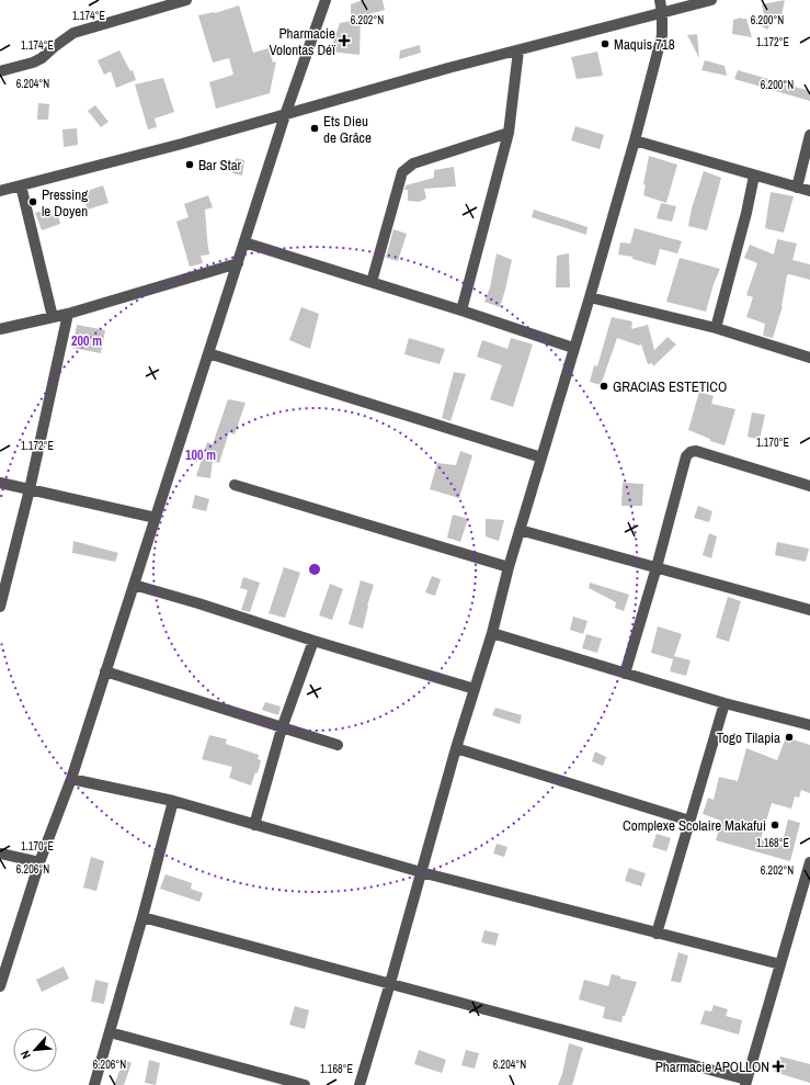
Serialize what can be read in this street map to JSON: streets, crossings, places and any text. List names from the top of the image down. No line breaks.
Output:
{"places":{"health":["Pharmacie Volontas Déï","Pharmacie APOLLON"],"other":["Maquis 718","Ets Dieu de Grâce","Bar Star","Pressing le Doyen","GRACIAS ESTETICO","Togo Tilapia","Complexe Scolaire Makafui"]},"north":"bottom left","coordinates":["1.174°E","6.202°N","6.200°N","1.172°E","6.204°N","1.170°E","1.168°E","6.206°N"],"rings":["200 m","100 m"]}
